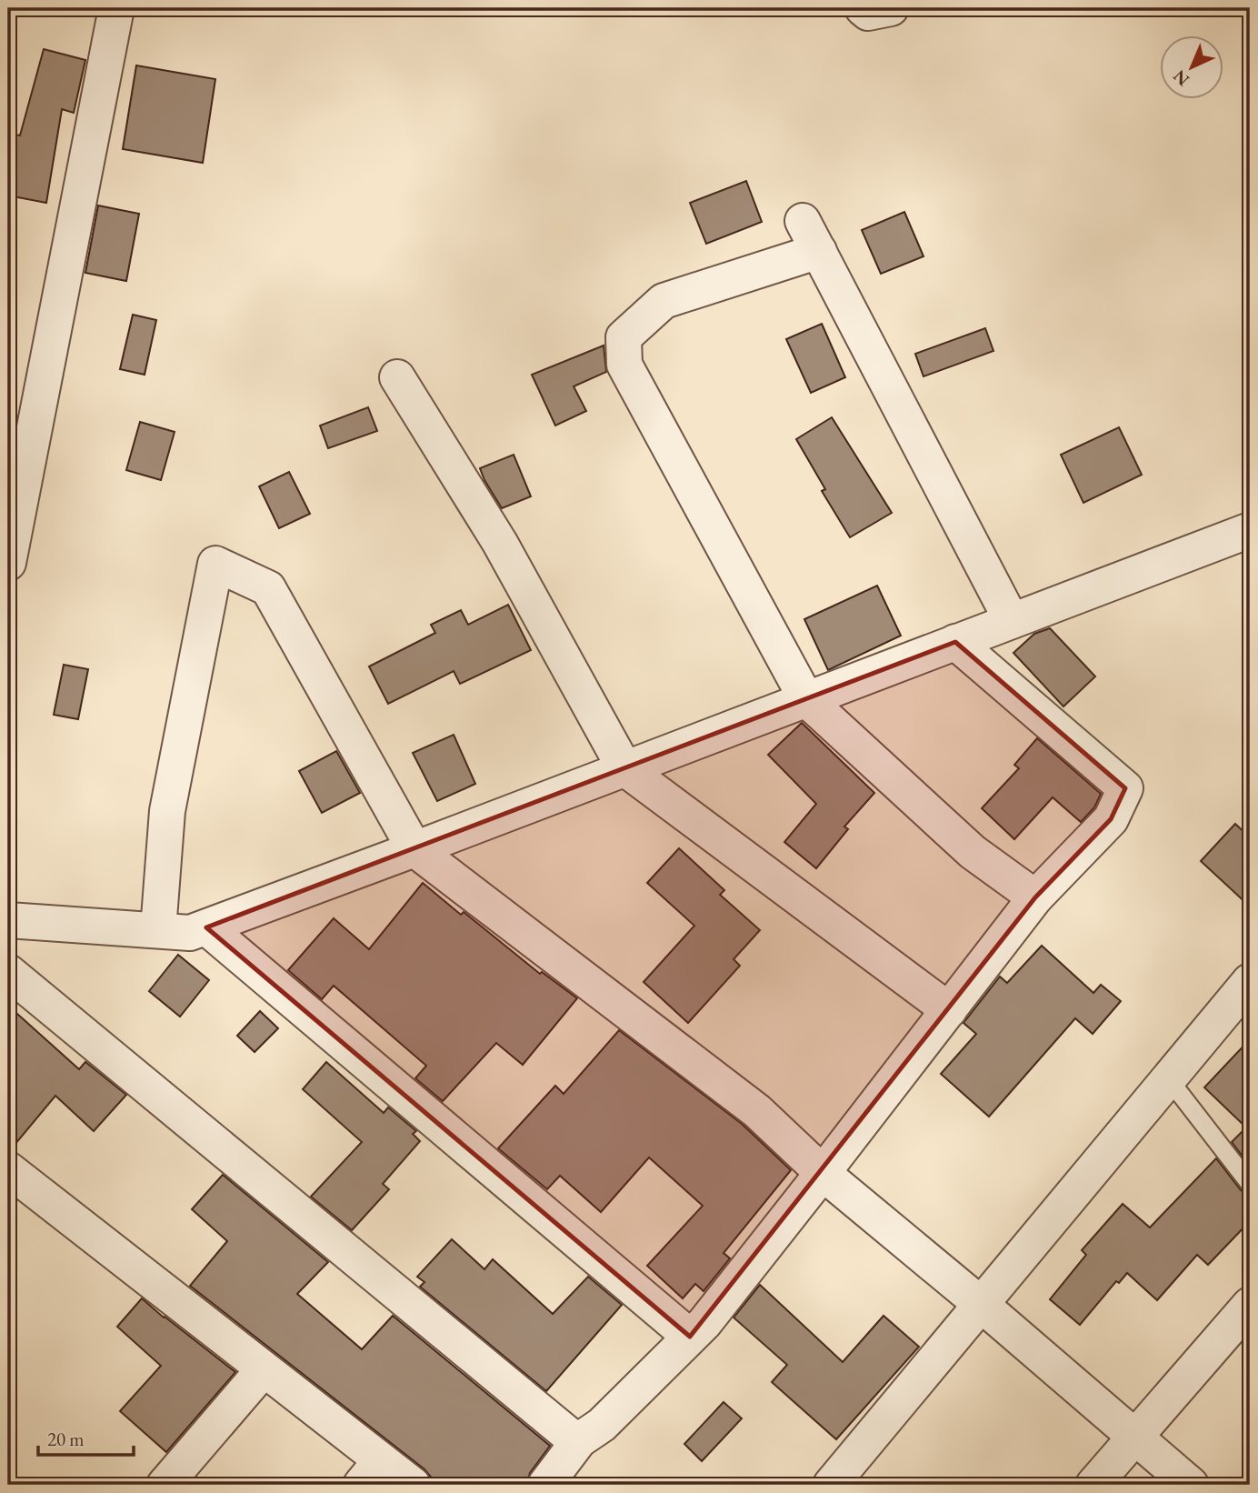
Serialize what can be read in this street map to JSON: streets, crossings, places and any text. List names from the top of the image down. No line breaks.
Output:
{"scale_bar":"20 m","north":"bottom left"}
